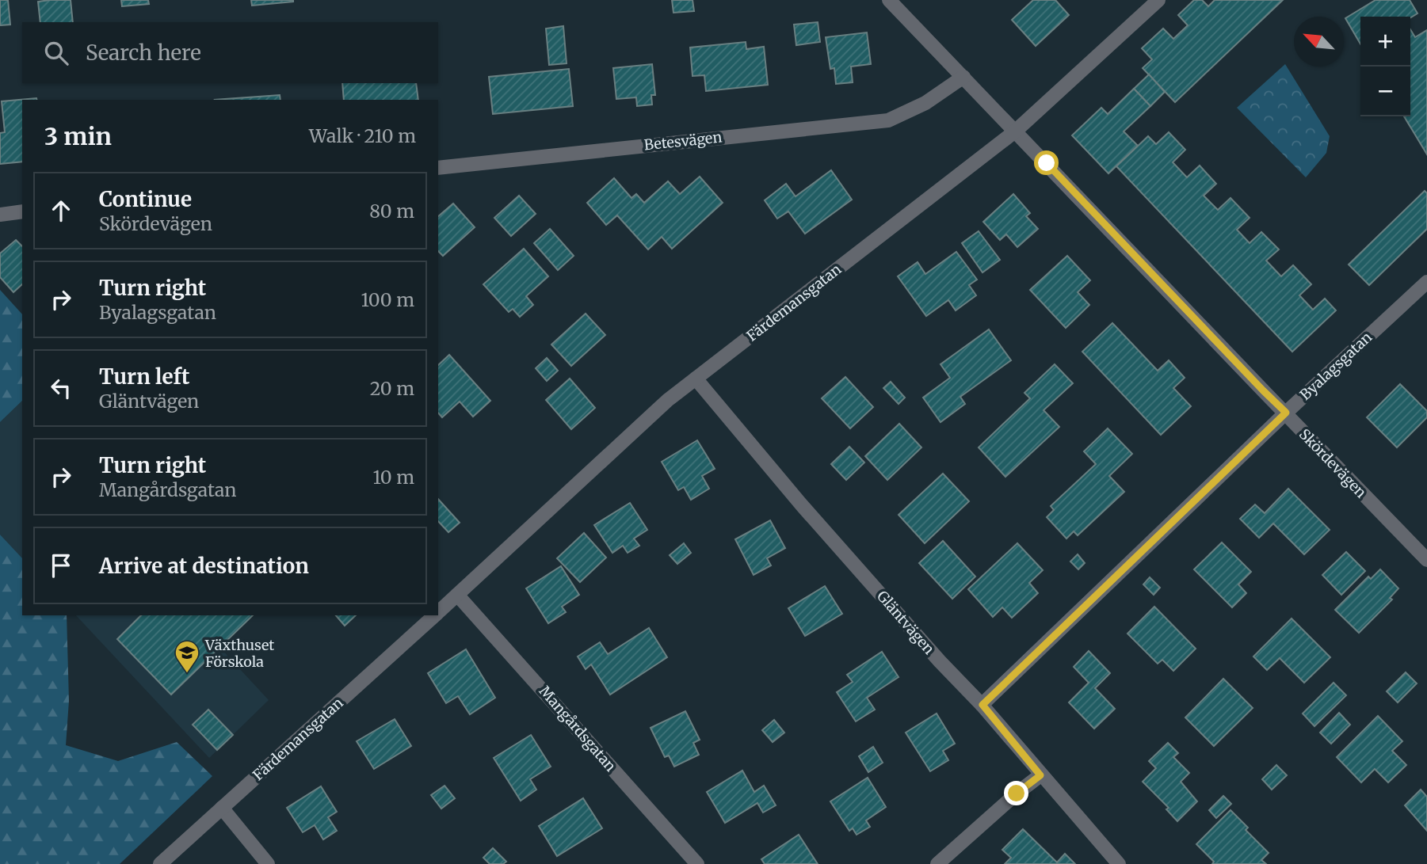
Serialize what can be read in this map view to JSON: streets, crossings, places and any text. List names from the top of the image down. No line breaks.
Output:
{"streets":{"street":["Betesvägen","Färdemansgatan","Byalagsgatan","Skördevägen","Gläntvägen","Mangårdsgatan"]},"crossings":[["Betesvägen","Skördevägen"],["Färdemansgatan","Skördevägen"],["Färdemansgatan","Gläntvägen"],["Färdemansgatan","Mangårdsgatan"],["Byalagsgatan","Skördevägen"],["Byalagsgatan","Gläntvägen"]],"places":{"school or university":["Växthuset Förskola"]},"north":"top left","page":{"map_buttons":["+","−"],"search":"Search here","heading":["3 min","Walk · 210 m"],"list":[["Continue","Skördevägen","80 m"],["Turn right","Byalagsgatan","100 m"],["Turn left","Gläntvägen","20 m"],["Turn right","Mangårdsgatan","10 m"],"Arrive at destination"]}}
